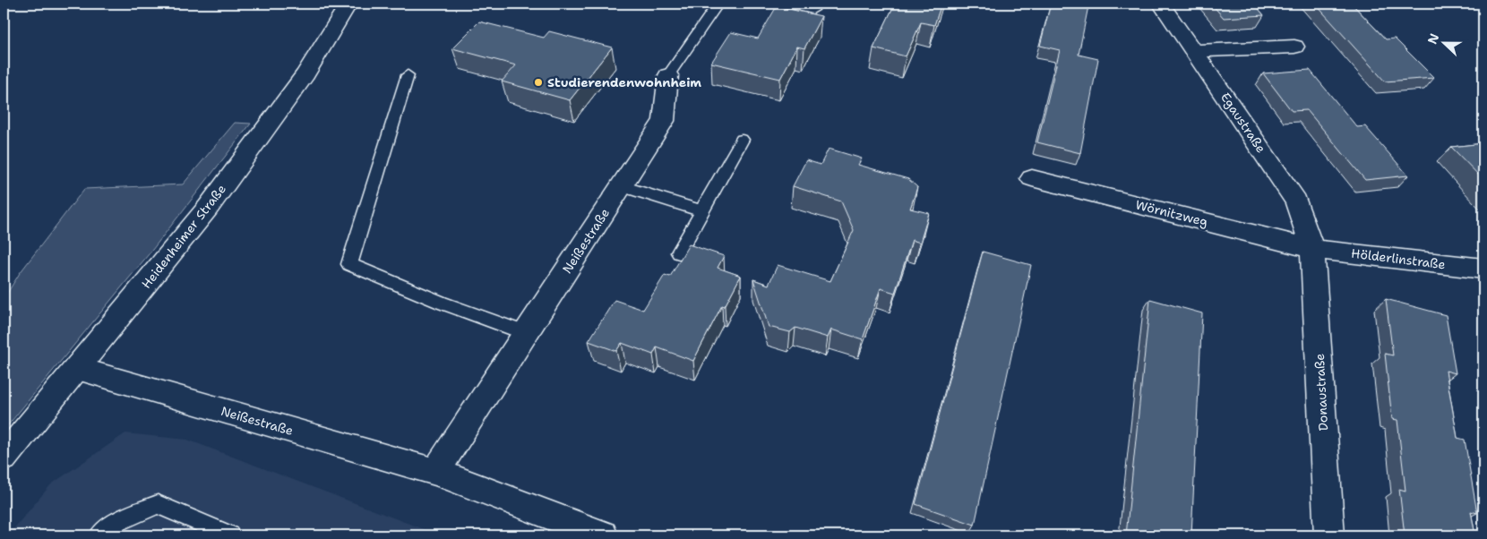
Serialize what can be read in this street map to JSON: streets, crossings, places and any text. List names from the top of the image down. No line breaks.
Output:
{"streets":{"street":["Egaustraße","Wörnitzweg","Heidenheimer Straße","Neißestraße","Hölderlinstraße","Donaustraße"]},"crossings":[["Egaustraße","Wörnitzweg"],["Egaustraße","Hölderlinstraße"],["Egaustraße","Donaustraße"],["Wörnitzweg","Hölderlinstraße"],["Wörnitzweg","Donaustraße"],["Heidenheimer Straße","Neißestraße"],["Hölderlinstraße","Donaustraße"]],"places":["Studierendenwohnheim"],"north":"left"}
